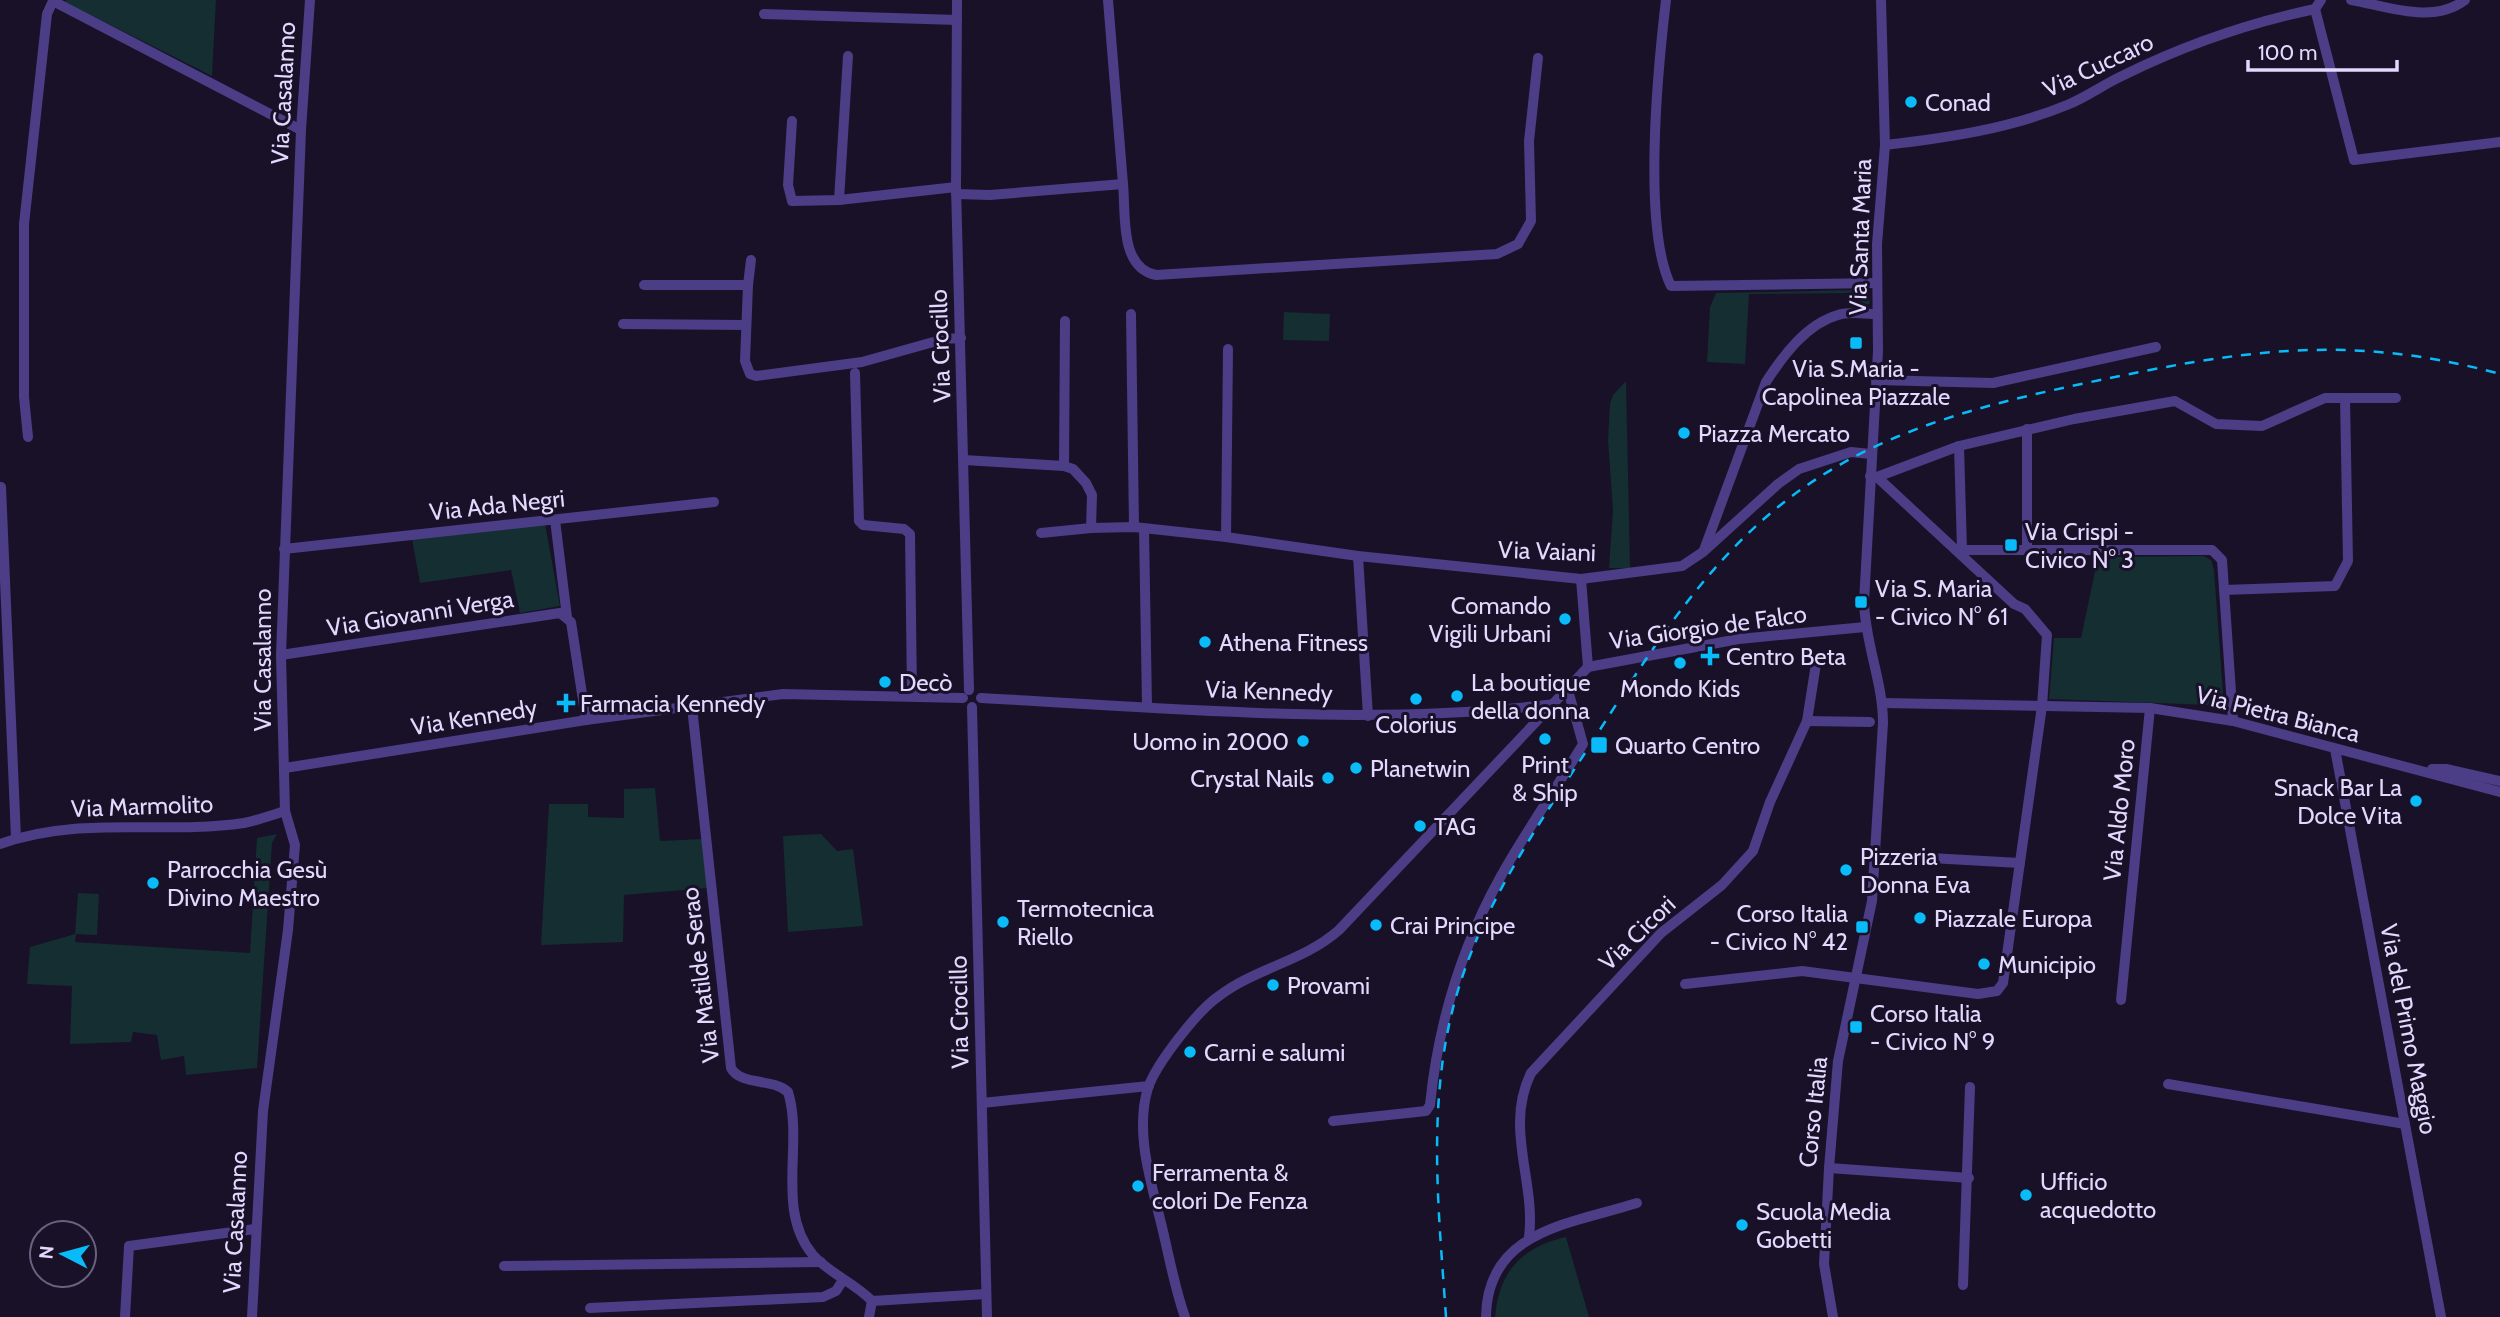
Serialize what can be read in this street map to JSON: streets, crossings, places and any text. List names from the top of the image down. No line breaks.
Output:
{"streets":{"street":["Via Cuccaro","Via Casalanno","Via Santa Maria","Via Crocillo","Via Ada Negri","Via Vaiani","Via Giovanni Verga","Via Giorgio de Falco","Via Kennedy","Via Pietra Bianca","Via Marmolito","Via Aldo Moro","Via Cicori","Via Matilde Serao","Via del Primo Maggio","Corso Italia"]},"crossings":[["Via Cuccaro","Via Santa Maria"],["Via Casalanno","Via Ada Negri"],["Via Casalanno","Via Giovanni Verga"],["Via Casalanno","Via Kennedy"],["Via Casalanno","Via Marmolito"],["Via Santa Maria","Via Vaiani"],["Via Santa Maria","Via Giorgio de Falco"],["Via Santa Maria","Via Pietra Bianca"],["Via Santa Maria","Corso Italia"],["Via Crocillo","Via Kennedy"],["Via Giorgio de Falco","Via Kennedy"],["Via Kennedy","Via Matilde Serao"],["Via Pietra Bianca","Via Aldo Moro"],["Via Pietra Bianca","Via del Primo Maggio"],["Via Pietra Bianca","Corso Italia"]],"places":{"other":["Conad","Piazza Mercato","Comando Vigili Urbani","Athena Fitness","Mondo Kids","Decò","La boutique della donna","Colorius","Print & Ship","Uomo in 2000","Planetwin","Crystal Nails","Snack Bar La Dolce Vita","TAG","Pizzeria Donna Eva","Parrocchia Gesù Divino Maestro","Piazzale Europa","Termotecnica Riello","Crai Principe","Municipio","Provami","Carni e salumi","Ferramenta & colori De Fenza","Ufficio acquedotto","Scuola Media Gobetti"],"transit":["Via S.Maria - Capolinea Piazzale","Via Crispi - Civico N° 3","Via S. Maria - Civico N° 61","Quarto Centro","Corso Italia - Civico N° 42","Corso Italia - Civico N° 9"],"health":["Centro Beta","Farmacia Kennedy"]},"scale_bar":"100 m","north":"left"}
